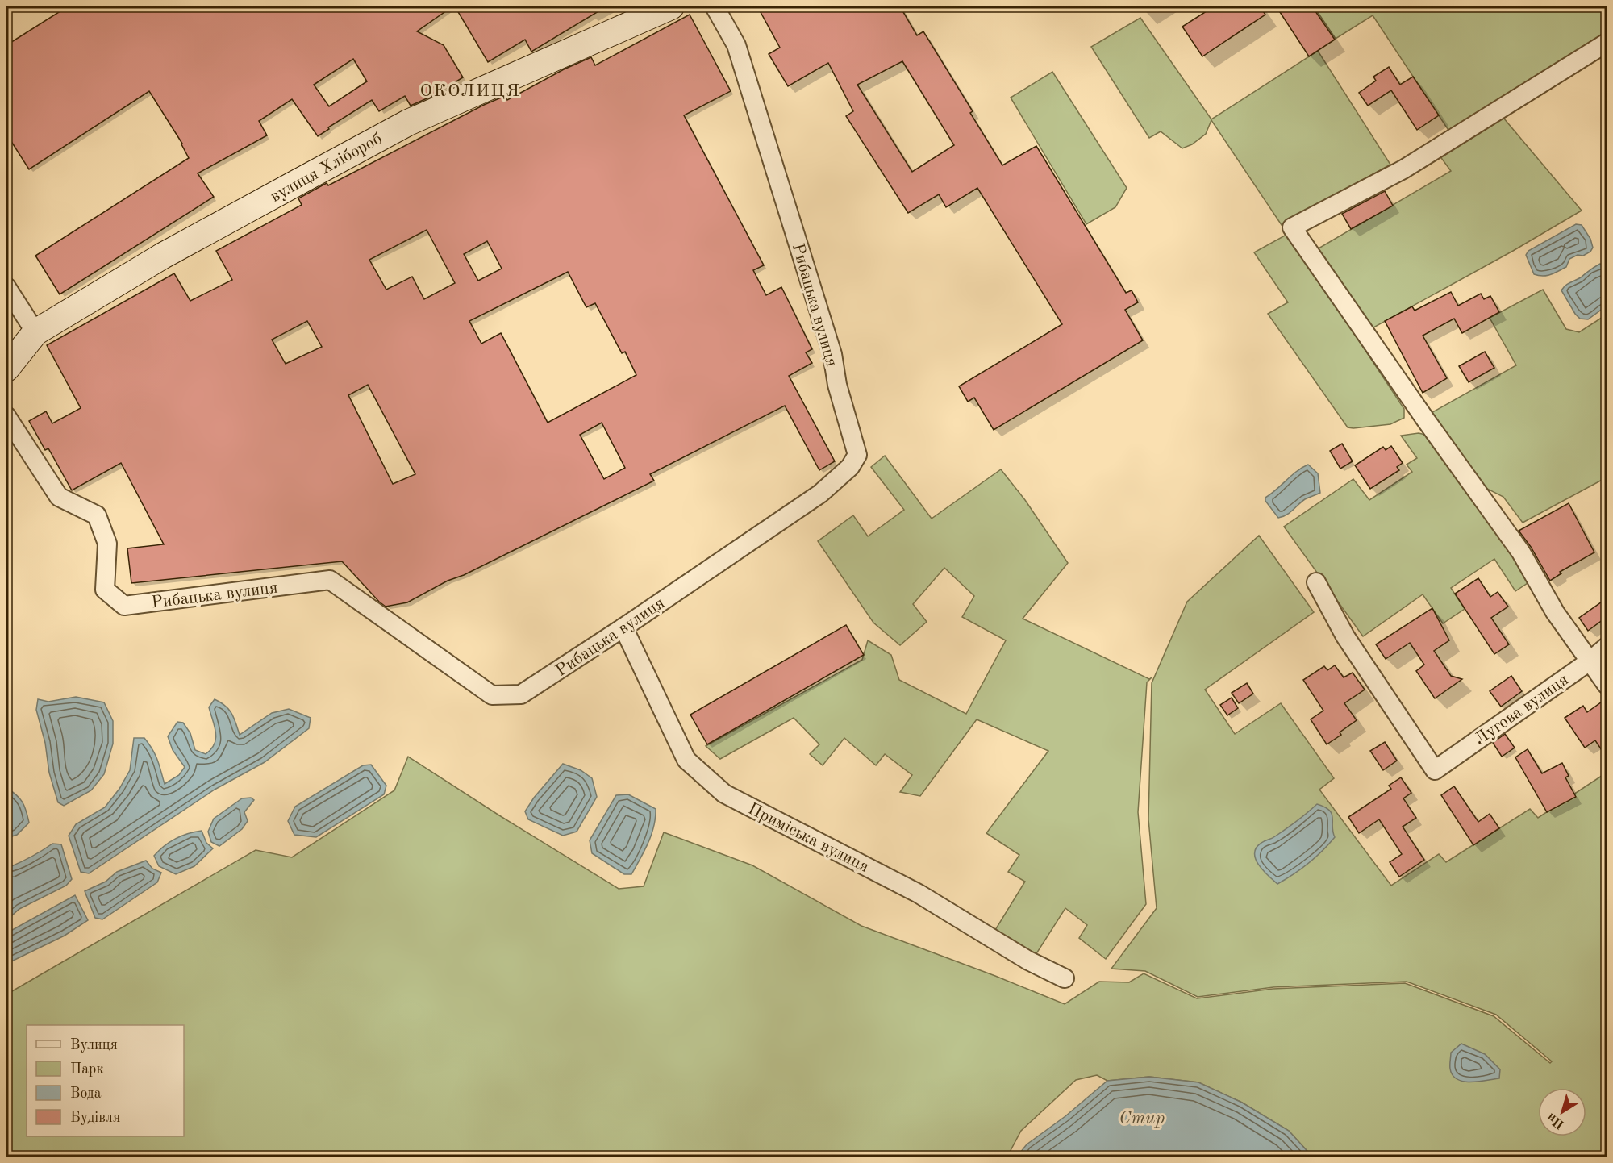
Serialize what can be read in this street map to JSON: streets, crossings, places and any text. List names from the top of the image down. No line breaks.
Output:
{"streets":{"street":["вулиця Хлібороб","Рибацька вулиця","Лугова вулиця","Приміська вулиця"]},"crossings":[["Рибацька вулиця","Приміська вулиця"]],"districts":["ОКОЛИЦЯ"],"water":["Стир"],"legend":["Вулиця","Парк","Вода","Будівля"],"north":"bottom left"}
